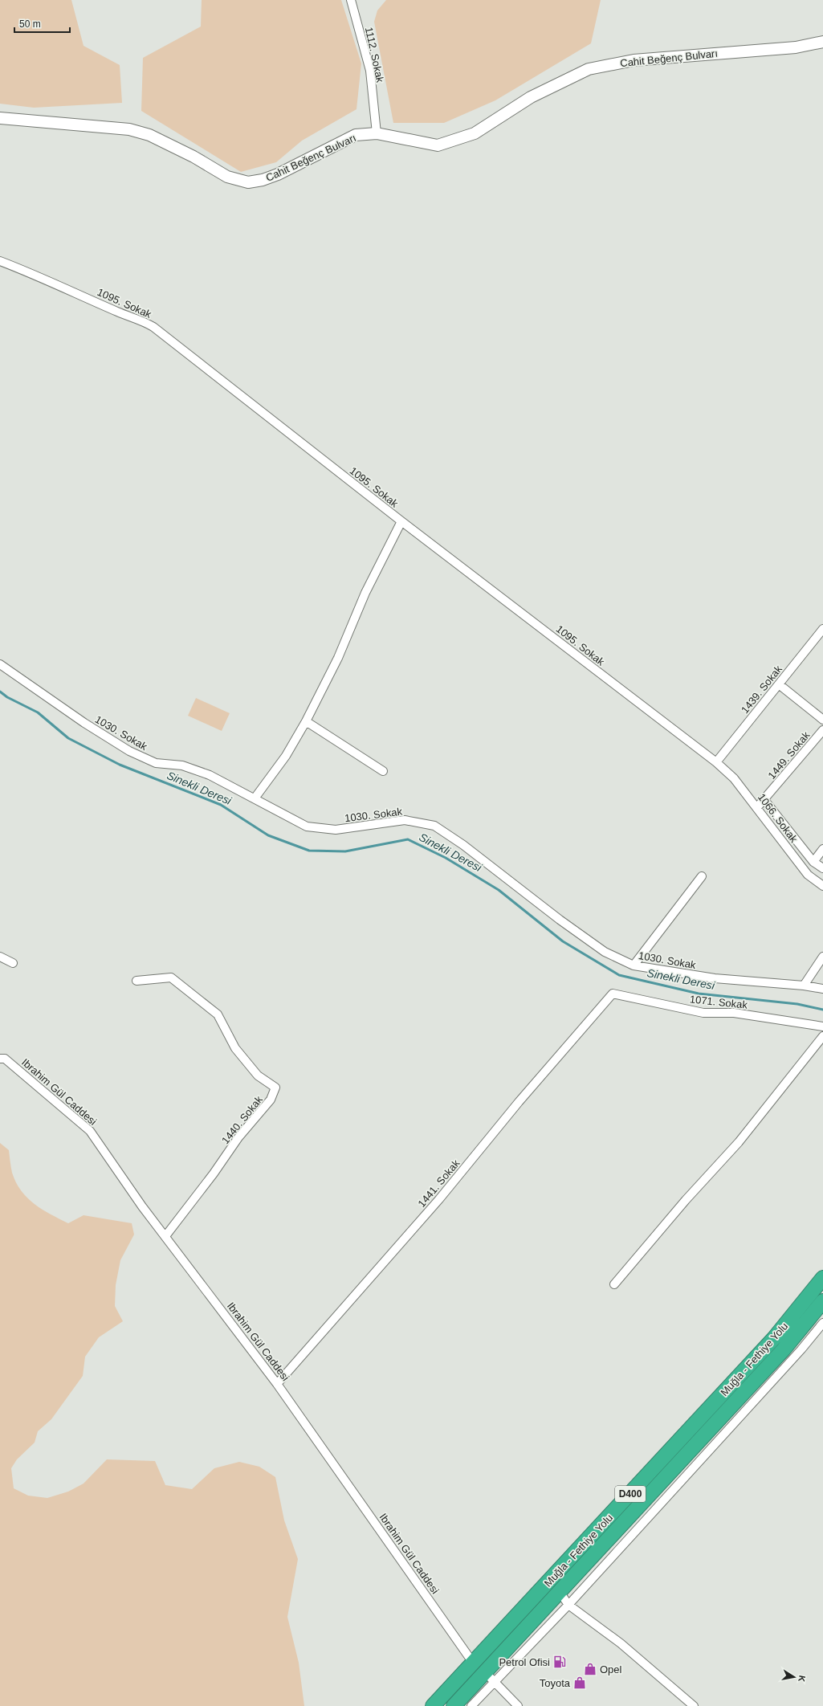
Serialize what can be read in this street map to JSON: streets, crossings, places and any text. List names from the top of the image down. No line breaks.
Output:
{"streets":{"highway":["Muğla - Fethiye Yolu","D400"],"main road":["Cahit Beğenç Bulvarı"],"street":["1112. Sokak","1095. Sokak","1439. Sokak","1030. Sokak","1449. Sokak","1066. Sokak","1071. Sokak","Ibrahim Gül Caddesi","1440. Sokak","1441. Sokak"]},"crossings":[["1112. Sokak","Cahit Beğenç Bulvarı"],["1095. Sokak","1439. Sokak"],["1095. Sokak","1066. Sokak"],["1439. Sokak","1066. Sokak"],["1449. Sokak","1066. Sokak"],["1071. Sokak","1441. Sokak"],["Ibrahim Gül Caddesi","1440. Sokak"],["Ibrahim Gül Caddesi","1441. Sokak"],["Ibrahim Gül Caddesi","Muğla - Fethiye Yolu"]],"water":["Sinekli Deresi"],"places":{"fuel station":["Petrol Ofisi"],"shop":["Opel","Toyota"]},"scale_bar":"50 m","north":"right"}
